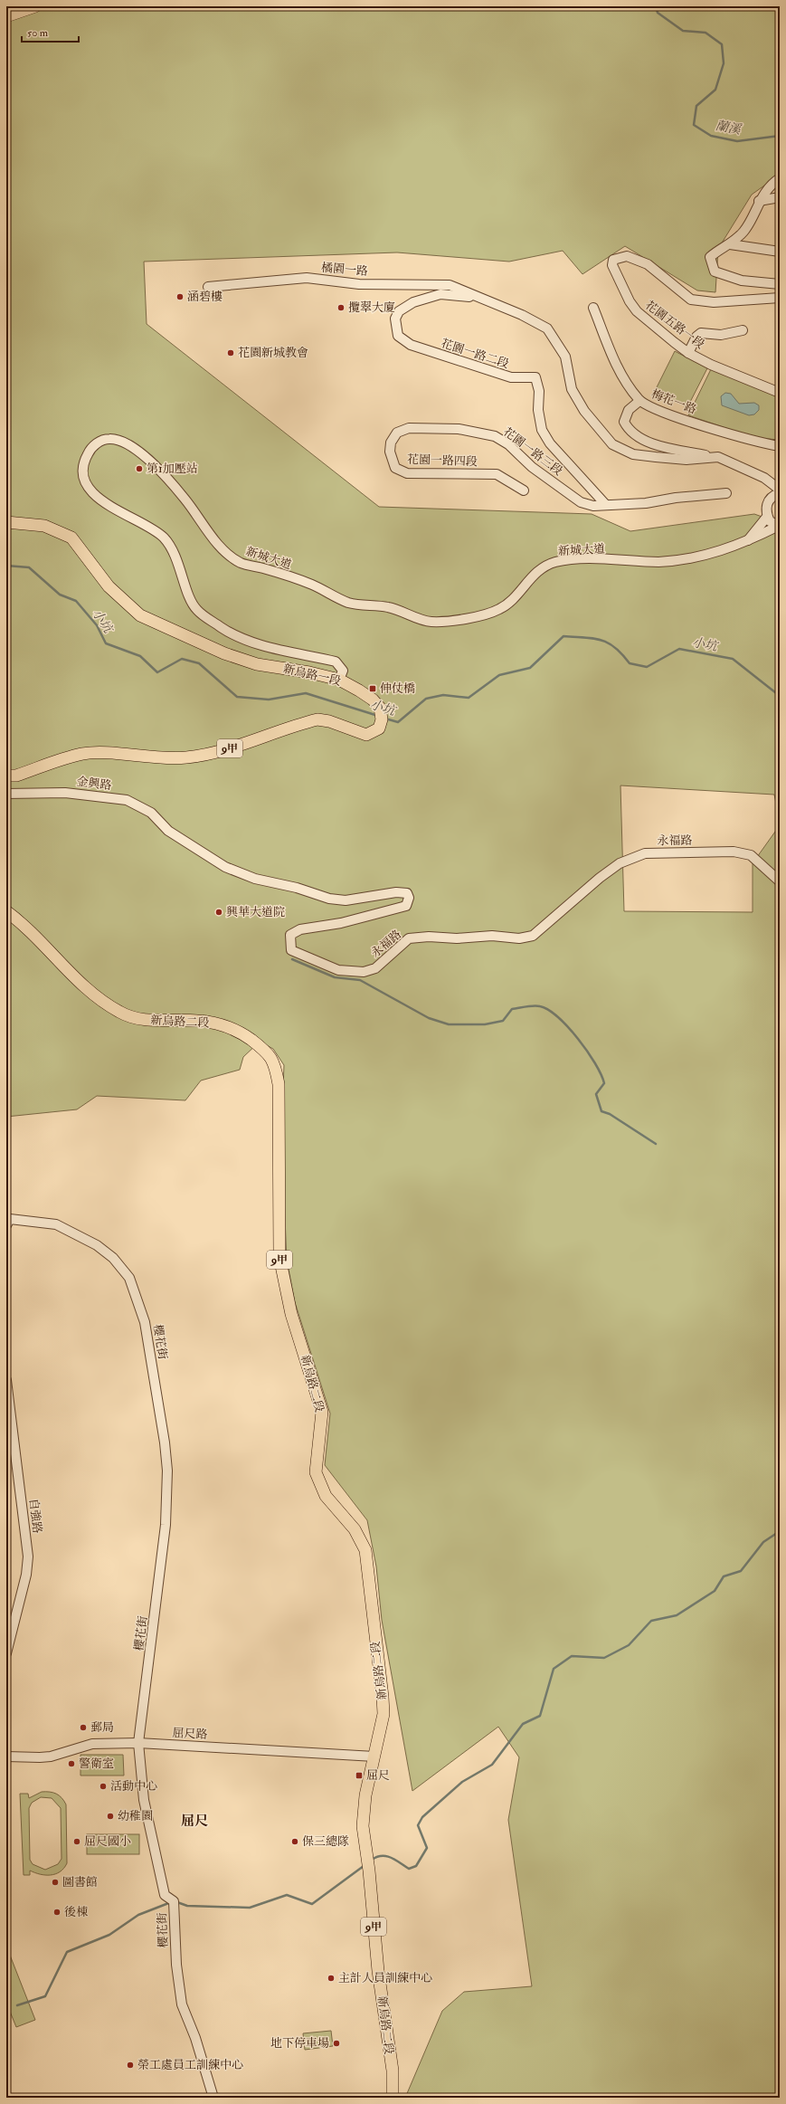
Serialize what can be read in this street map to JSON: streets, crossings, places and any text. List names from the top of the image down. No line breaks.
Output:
{"streets":{"main road":["新烏路一段","9甲","新烏路二段"],"street":["橘園一路","花園五路一段","花園一路二段","梅花一路","花園一路三段","花園一路四段","新城大道","金興路","永福路","櫻花街","自強路","屈尺路"]},"crossings":[["橘園一路","花園一路二段"],["花園一路二段","花園一路三段"],["花園一路三段","花園一路四段"],["新城大道","新烏路一段"],["金興路","永福路"],["新烏路二段","屈尺路"],["櫻花街","屈尺路"]],"districts":["屈尺"],"water":["蘭溪","小坑"],"places":{"other":["涵碧樓","攬翠大廈","花園新城教會","第1加壓站","興華大道院","郵局","警衛室","活動中心","幼稚園","屈尺國小","保三總隊","圖書館","後棟","主計人員訓練中心","地下停車場","榮工處員工訓練中心"],"transit":["伸仗橋","屈尺"]},"scale_bar":"50 m"}
